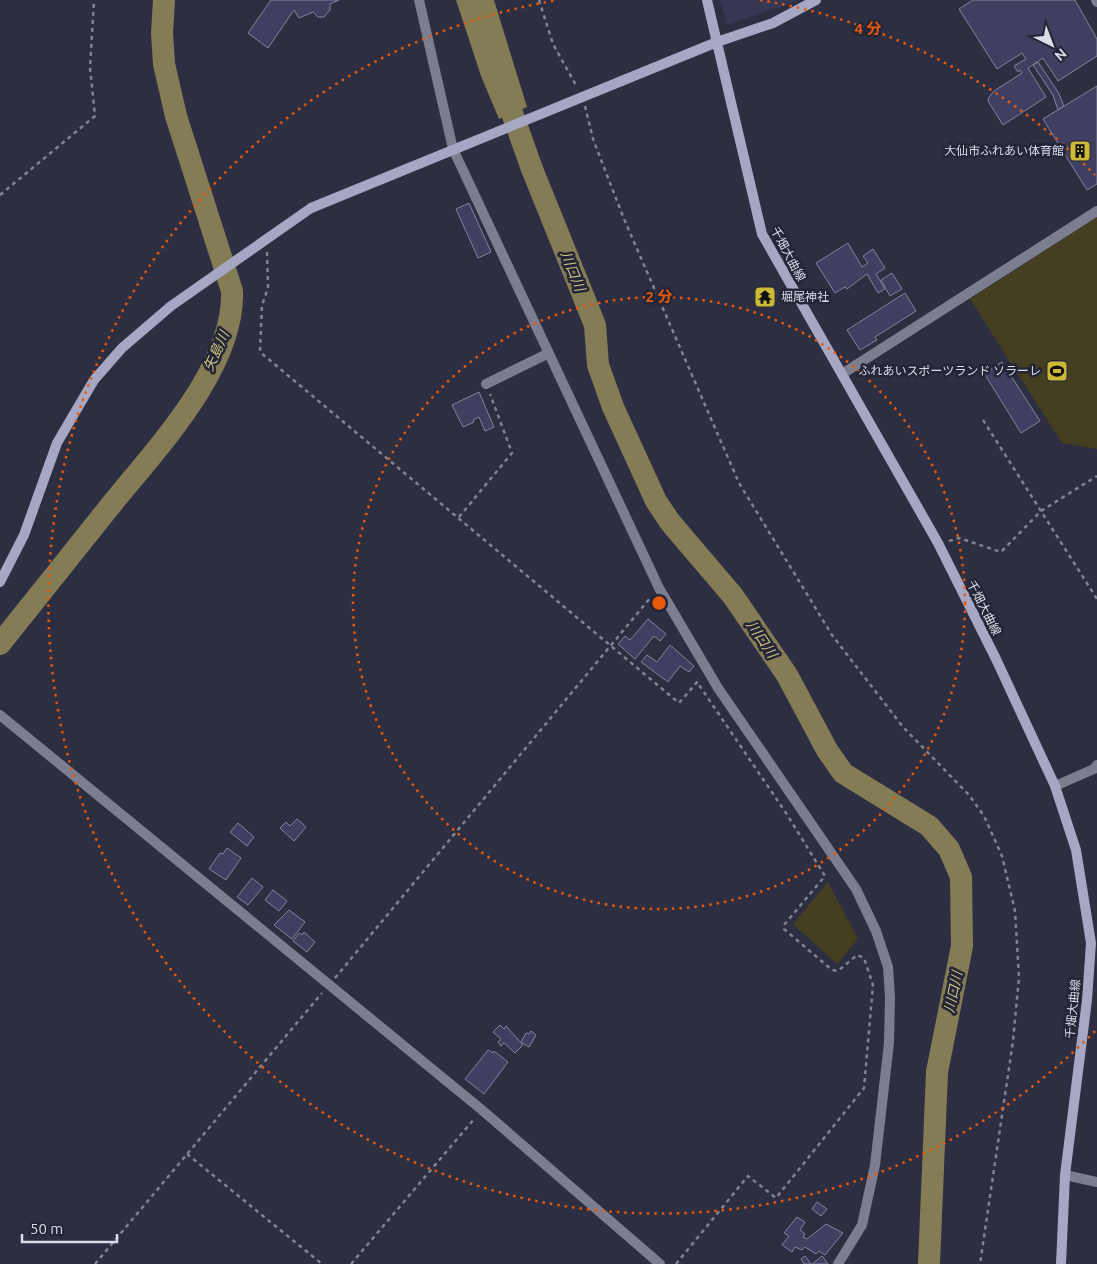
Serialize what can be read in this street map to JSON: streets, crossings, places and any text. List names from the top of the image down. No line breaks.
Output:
{"streets":{"main road":["千畑大曲線"]},"water":["川口川","矢島川"],"places":{"building":["大仙市ふれあい体育館"],"temple":["堀尾神社"],"sports":["ふれあいスポーツランド ソラーレ"]},"scale_bar":"50 m","north":"bottom right","rings":["4 分","2 分"]}
